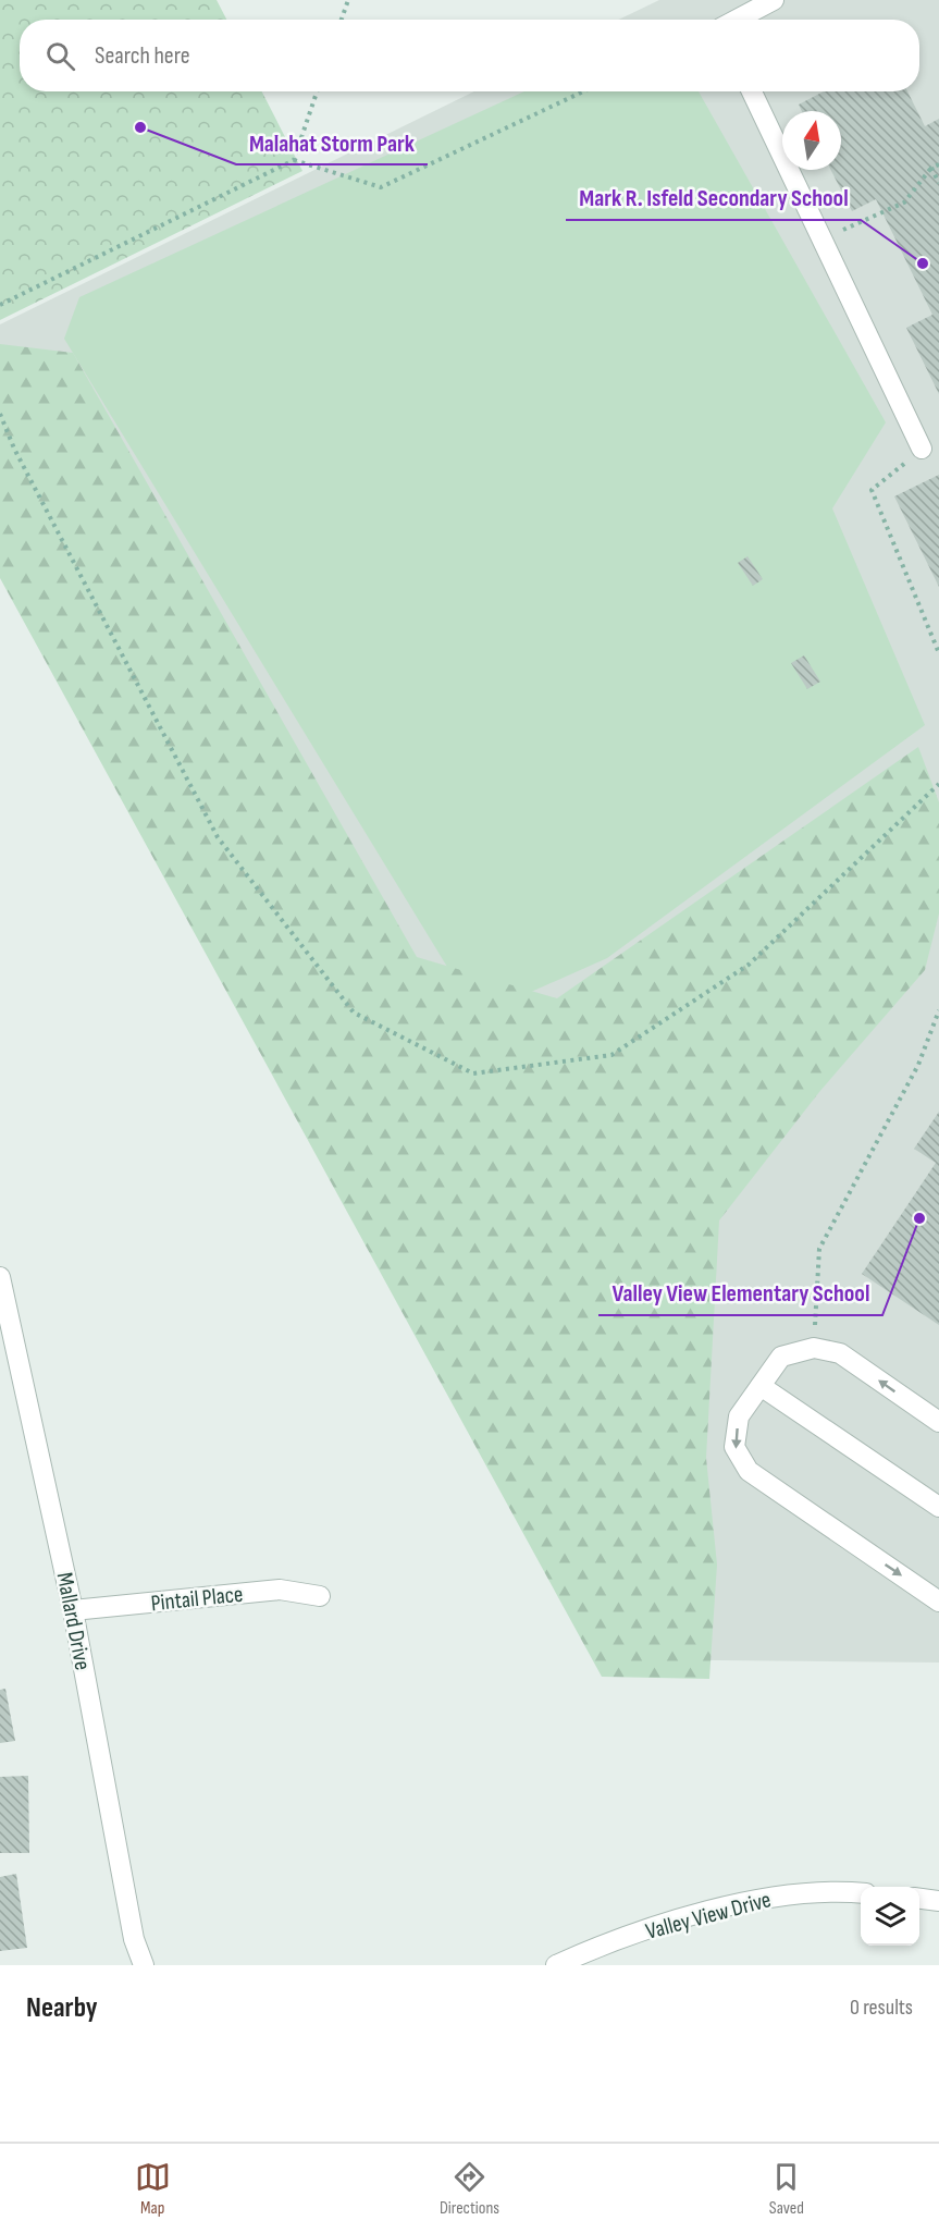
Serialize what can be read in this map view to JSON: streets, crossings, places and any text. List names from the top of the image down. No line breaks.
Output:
{"streets":{"street":["Pintail Place","Mallard Drive","Valley View Drive"]},"crossings":[["Pintail Place","Mallard Drive"]],"places":["Malahat Storm Park","Mark R. Isfeld Secondary School","Valley View Elementary School"],"north":"top","page":{"search":"Search here","heading":["Nearby","0 results"],"nav":["Map","Directions","Saved"]}}
